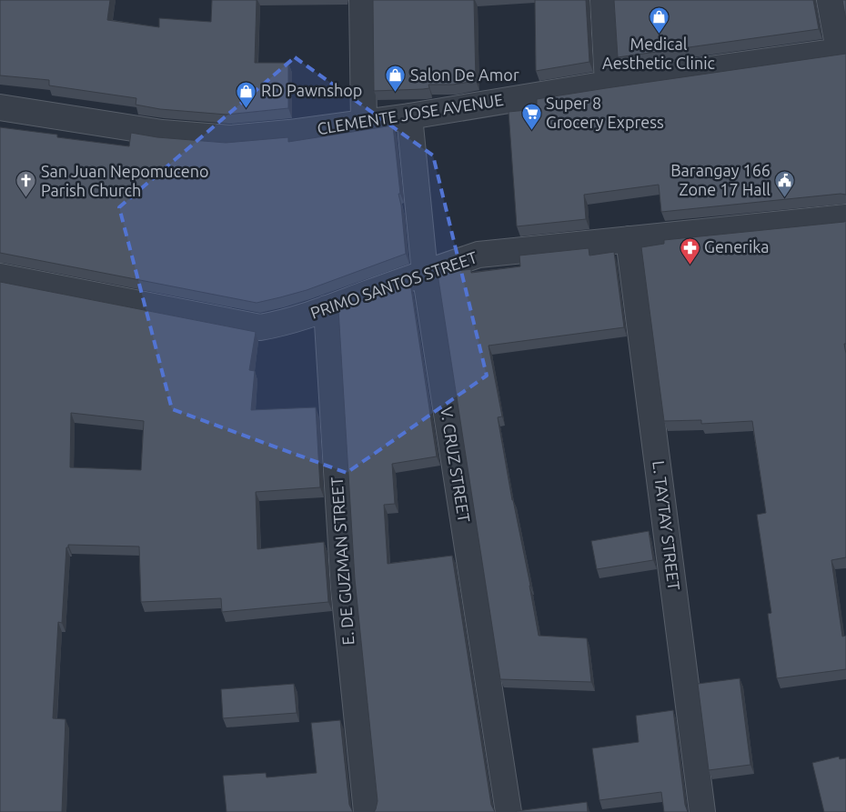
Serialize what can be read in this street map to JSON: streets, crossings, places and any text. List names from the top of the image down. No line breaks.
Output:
{"streets":{"street":["CLEMENTE JOSE AVENUE","PRIMO SANTOS STREET","V. CRUZ STREET","L. TAYTAY STREET","E. DE GUZMAN STREET"]},"crossings":[["CLEMENTE JOSE AVENUE","V. CRUZ STREET"],["PRIMO SANTOS STREET","V. CRUZ STREET"],["PRIMO SANTOS STREET","L. TAYTAY STREET"],["PRIMO SANTOS STREET","E. DE GUZMAN STREET"]],"places":{"shop":["Medical Aesthetic Clinic","Salon De Amor","RD Pawnshop"],"supermarket":["Super 8 Grocery Express"],"public building":["Barangay 166 Zone 17 Hall"],"church":["San Juan Nepomuceno Parish Church"],"pharmacy":["Generika"]}}
